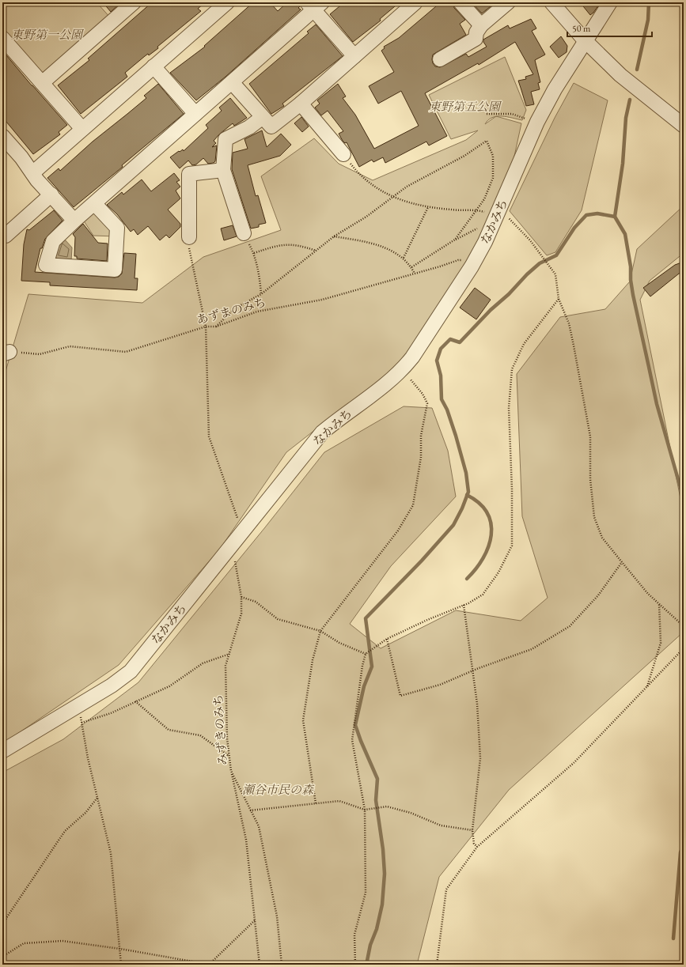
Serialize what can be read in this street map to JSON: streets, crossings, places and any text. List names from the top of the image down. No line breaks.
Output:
{"streets":{"street":["なかみち"],"path":["あずまのみち","みずきのみち"]},"crossings":[["なかみち","あずまのみち"],["なかみち","みずきのみち"]],"parks":["東野第一公園","東野第五公園","瀬谷市民の森"],"scale_bar":"50 m"}
